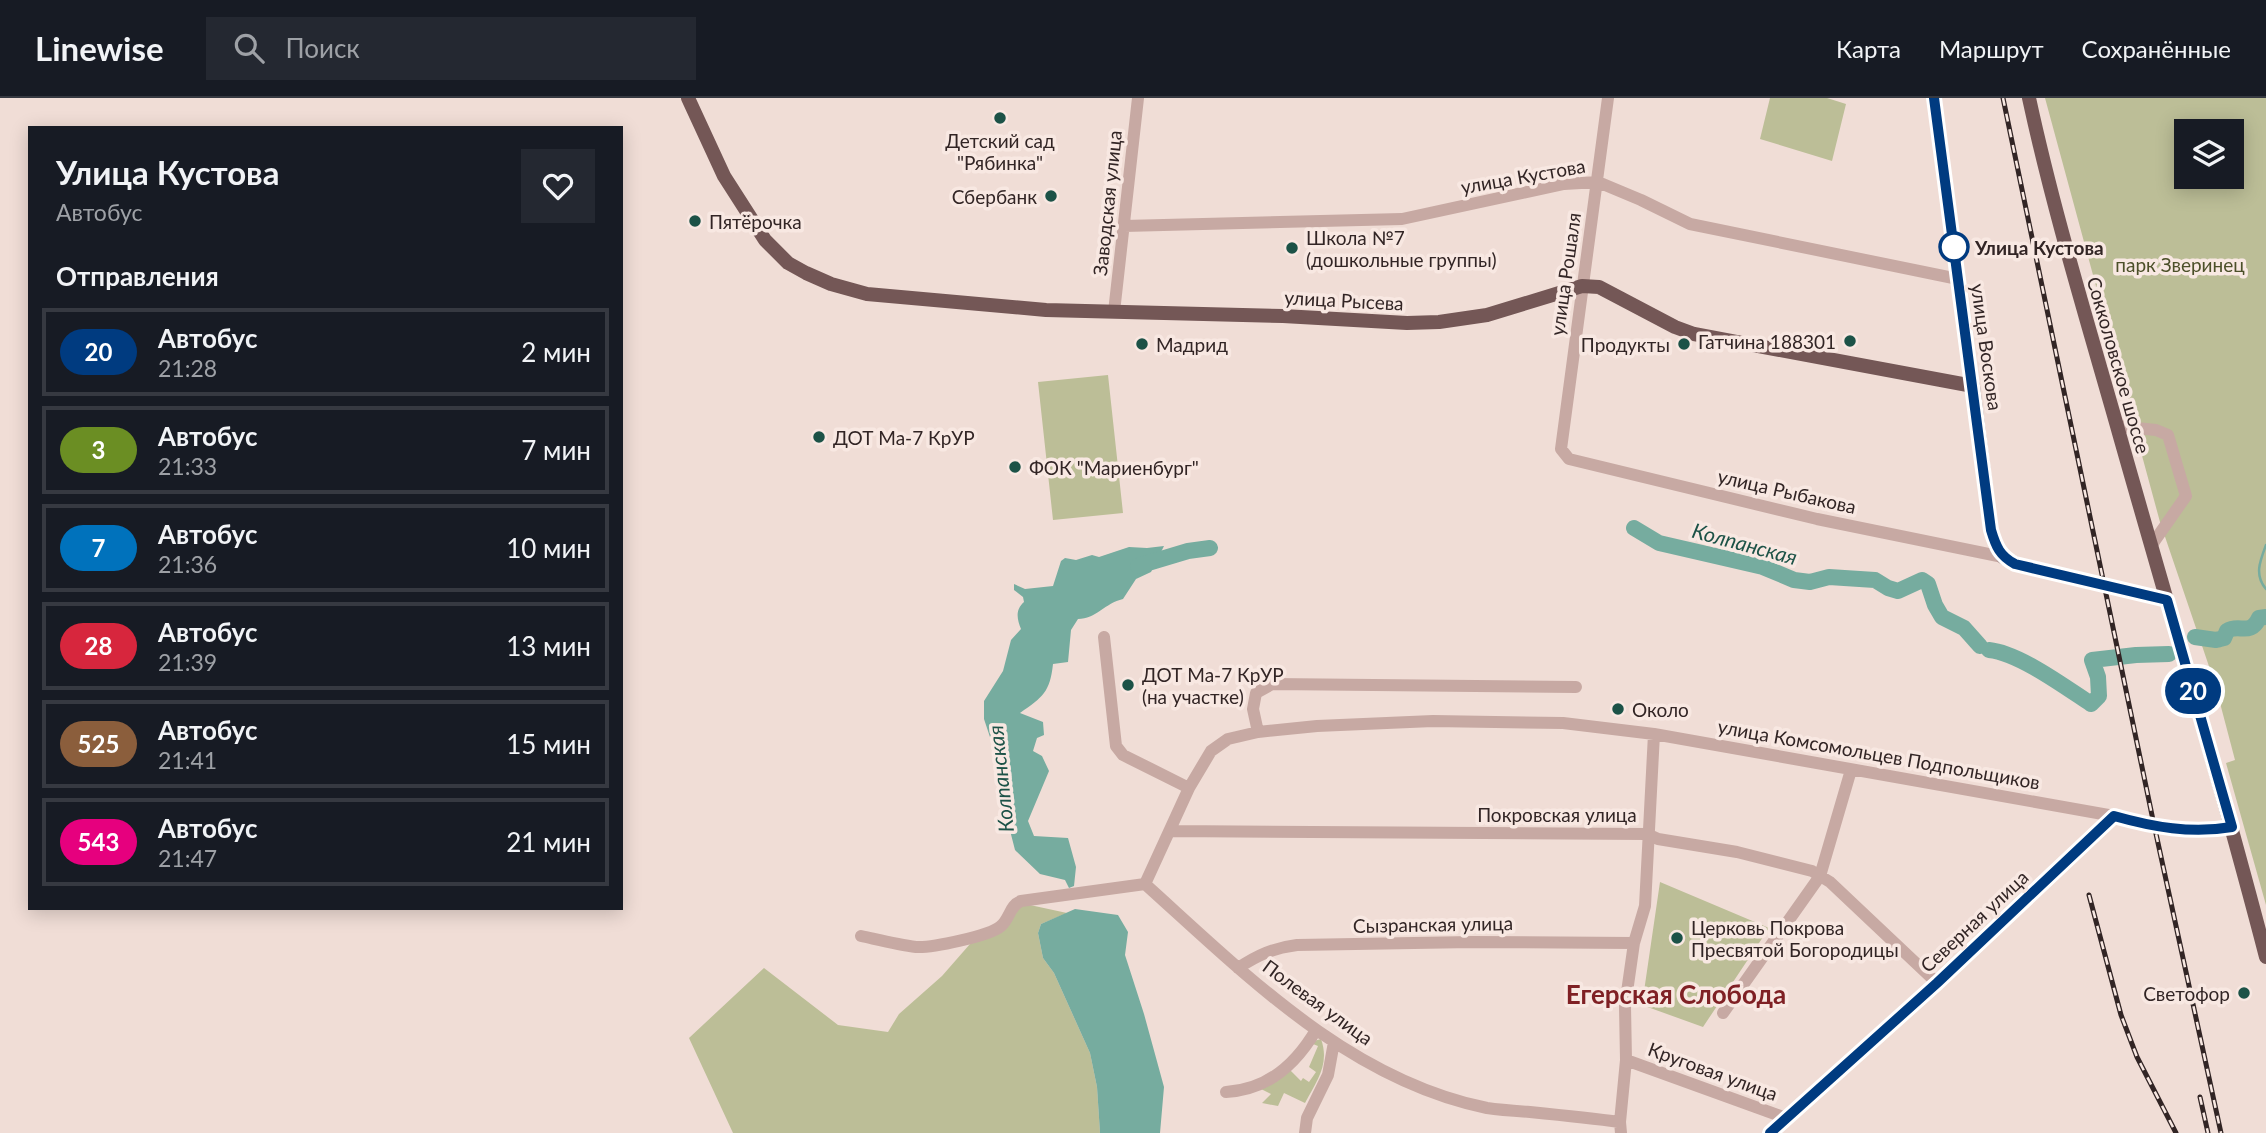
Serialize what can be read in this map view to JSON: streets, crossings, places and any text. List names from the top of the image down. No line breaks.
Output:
{"streets":{"main road":["улица Рысева","улица Воскова","Сокколовское шоссе"],"street":["улица Кустова","Заводская улица","улица Рошаля","улица Рыбакова","улица Комсомольцев Подпольщиков","Покровская улица","Северная улица","Сызранская улица","Полевая улица","Круговая улица"]},"crossings":[["улица Кустова","Заводская улица"],["улица Кустова","улица Рошаля"],["улица Кустова","улица Воскова"],["Заводская улица","улица Рысева"],["улица Рошаля","улица Рысева"],["улица Рошаля","улица Рыбакова"],["улица Воскова","улица Рыбакова"],["улица Комсомольцев Подпольщиков","Покровская улица"],["улица Комсомольцев Подпольщиков","Северная улица"],["улица Комсомольцев Подпольщиков","Полевая улица"],["Покровская улица","Северная улица"],["Северная улица","Круговая улица"],["Сызранская улица","Полевая улица"]],"districts":["Егерская Слобода"],"water":["Колпанская"],"parks":["парк Зверинец"],"places":["Детский сад \"Рябинка\"","Сбербанк","Пятёрочка","Улица Кустова","Школа №7 (дошкольные группы)","Гатчина 188301","Мадрид","Продукты","ДОТ Ма-7 КрУР","ФОК \"Мариенбург\"","ДОТ Ма-7 КрУР (на участке)","Около","Церковь Покрова Пресвятой Богородицы","Светофор"],"lines":["bus line 20"],"page":{"header":"Linewise","search":"Поиск","nav":["Карта","Маршрут","Сохранённые"],"on_map":"20","heading":[["Улица Кустова","Автобус"],"Отправления"],"list":[{"mark":"20","name":"Автобус","note":"21:28","value":"2 мин"},{"mark":"3","name":"Автобус","note":"21:33","value":"7 мин"},{"mark":"7","name":"Автобус","note":"21:36","value":"10 мин"},{"mark":"28","name":"Автобус","note":"21:39","value":"13 мин"},{"mark":"525","name":"Автобус","note":"21:41","value":"15 мин"},{"mark":"543","name":"Автобус","note":"21:47","value":"21 мин"}]}}
